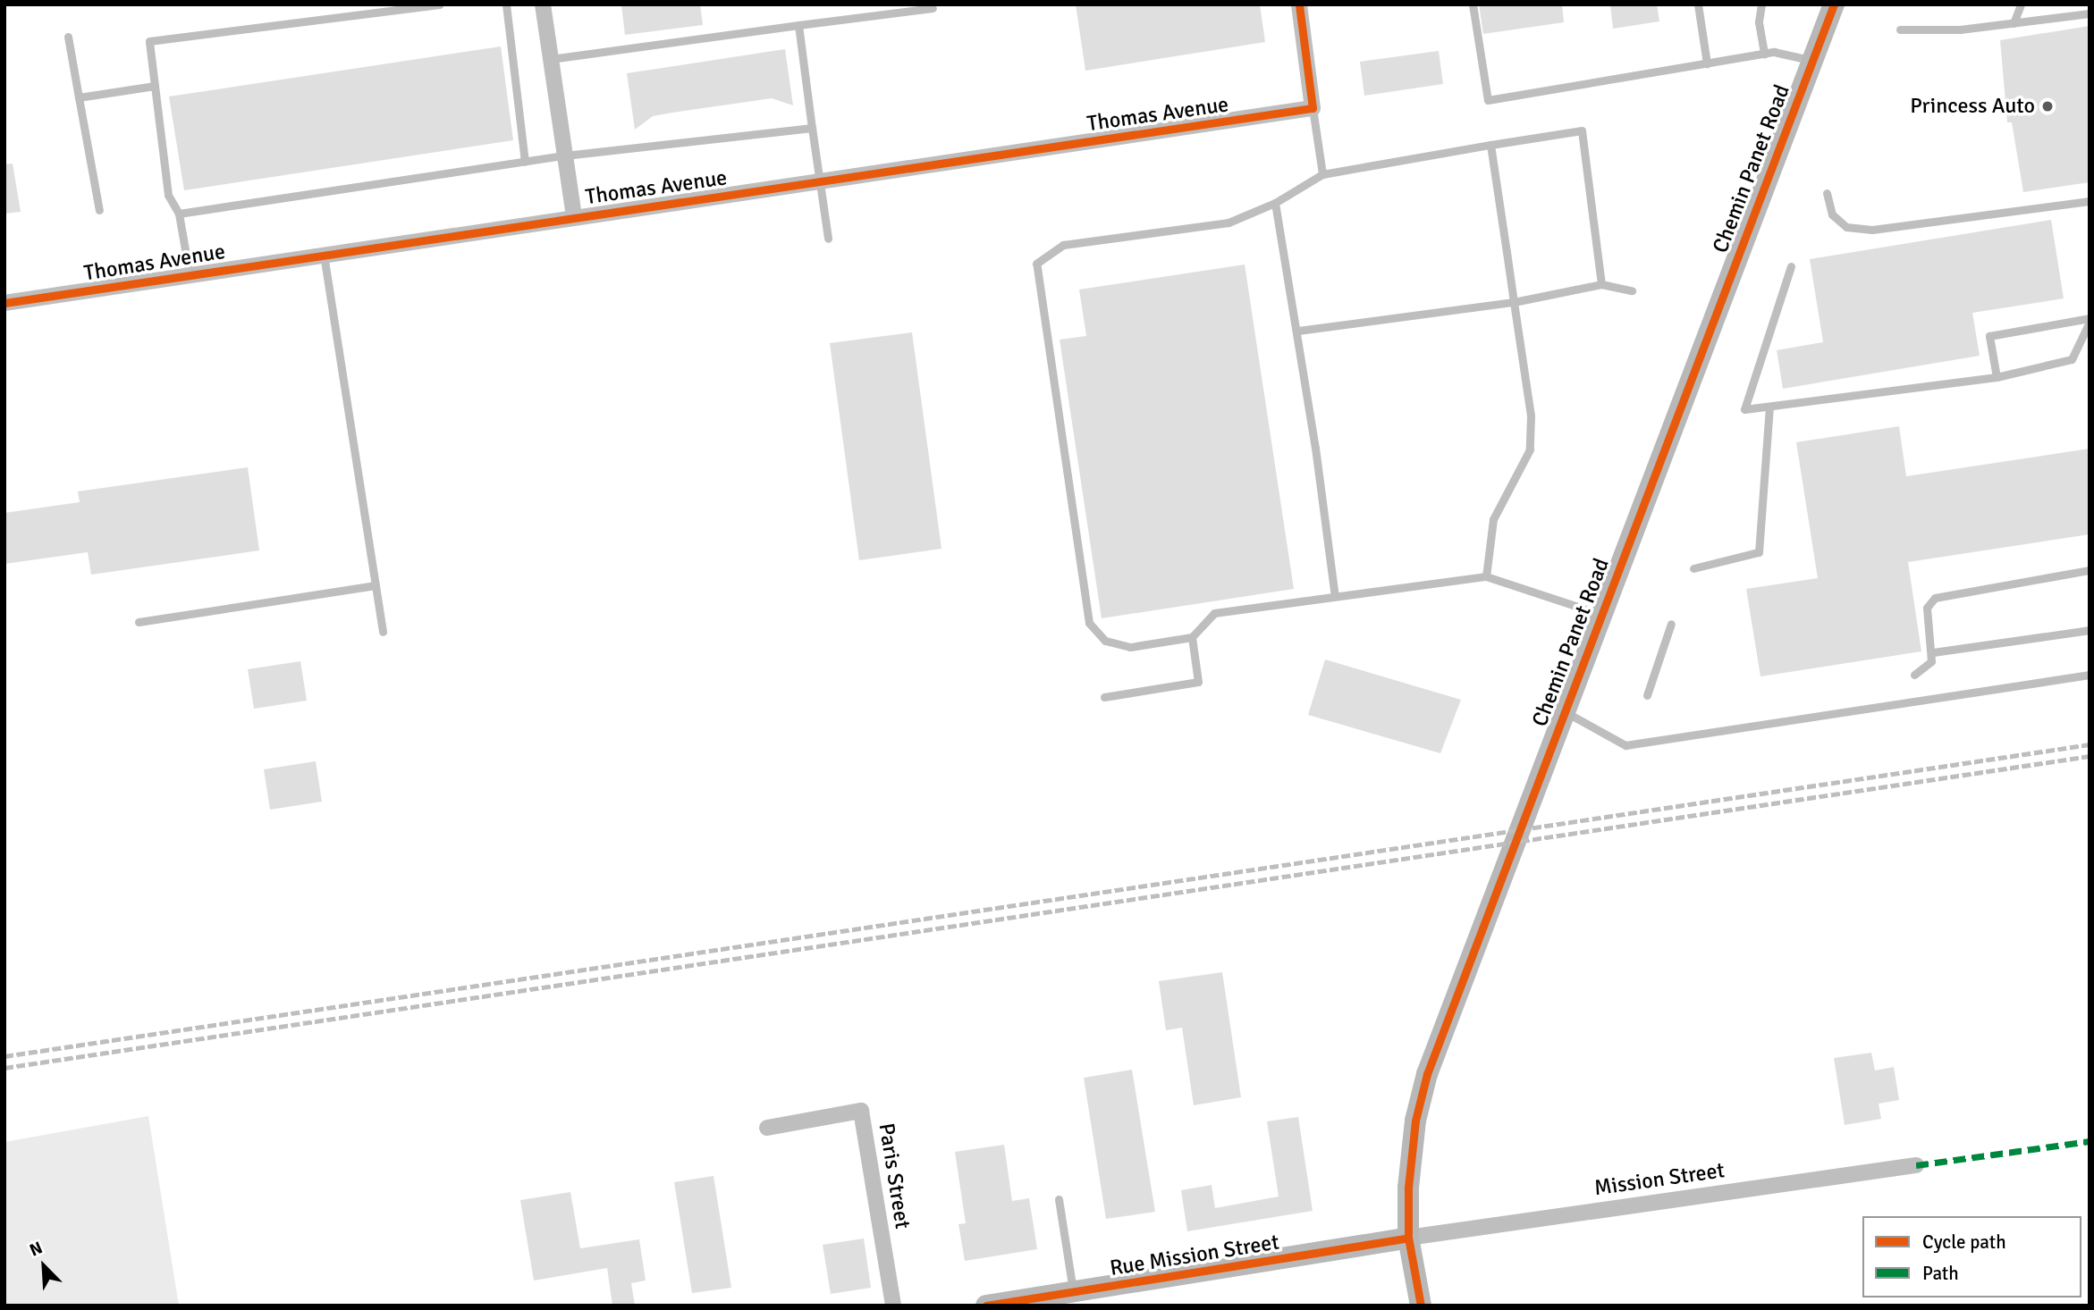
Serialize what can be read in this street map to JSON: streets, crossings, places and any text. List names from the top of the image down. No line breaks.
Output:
{"streets":{"street":["Thomas Avenue","Chemin Panet Road","Paris Street","Mission Street","Rue Mission Street"]},"crossings":[["Chemin Panet Road","Mission Street"],["Chemin Panet Road","Rue Mission Street"],["Mission Street","Rue Mission Street"]],"places":["Princess Auto"],"legend":["Cycle path","Path"],"north":"top left"}
